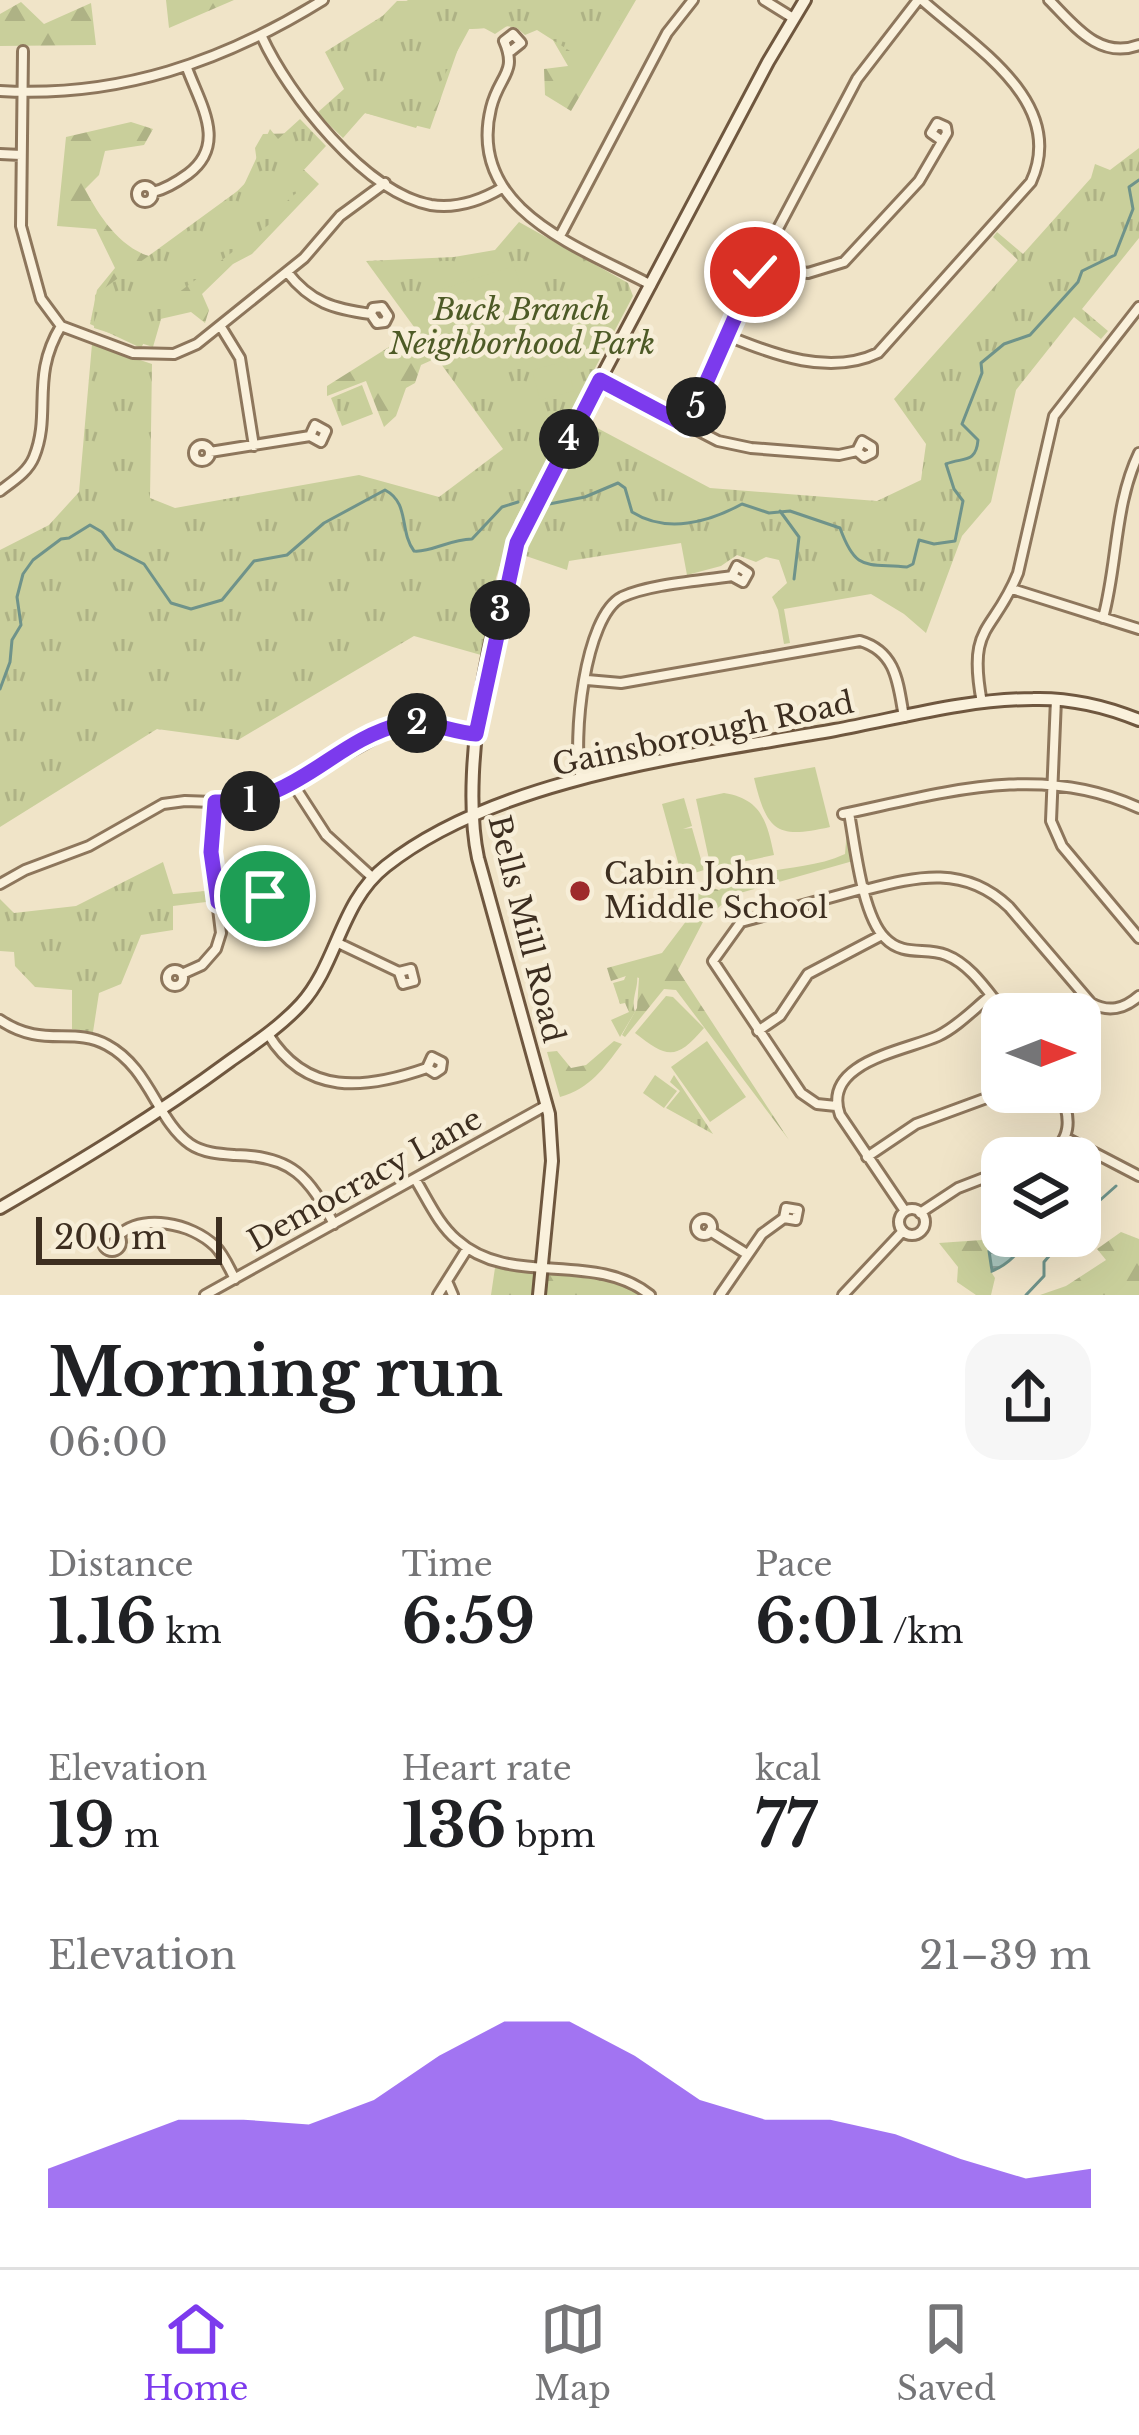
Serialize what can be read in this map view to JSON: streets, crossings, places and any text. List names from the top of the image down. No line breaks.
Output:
{"streets":{"street":["Gainsborough Road","Bells Mill Road","Democracy Lane"]},"crossings":[["Gainsborough Road","Bells Mill Road"],["Bells Mill Road","Democracy Lane"]],"parks":["Buck Branch Neighborhood Park"],"places":["Cabin John Middle School"],"scale_bar":"200 m","north":"right","page":{"pins":["5","4","3","2","1"],"scale":"200 m","heading":["Morning run","06:00"],"stats":[["Distance","1.16 km"],["Time","6:59"],["Pace","6:01 /km"],["Elevation","19 m"],["Heart rate","136 bpm"],["kcal","77"]],"chart":["Elevation","21–39 m"],"tabs":["Home","Map","Saved"]}}
